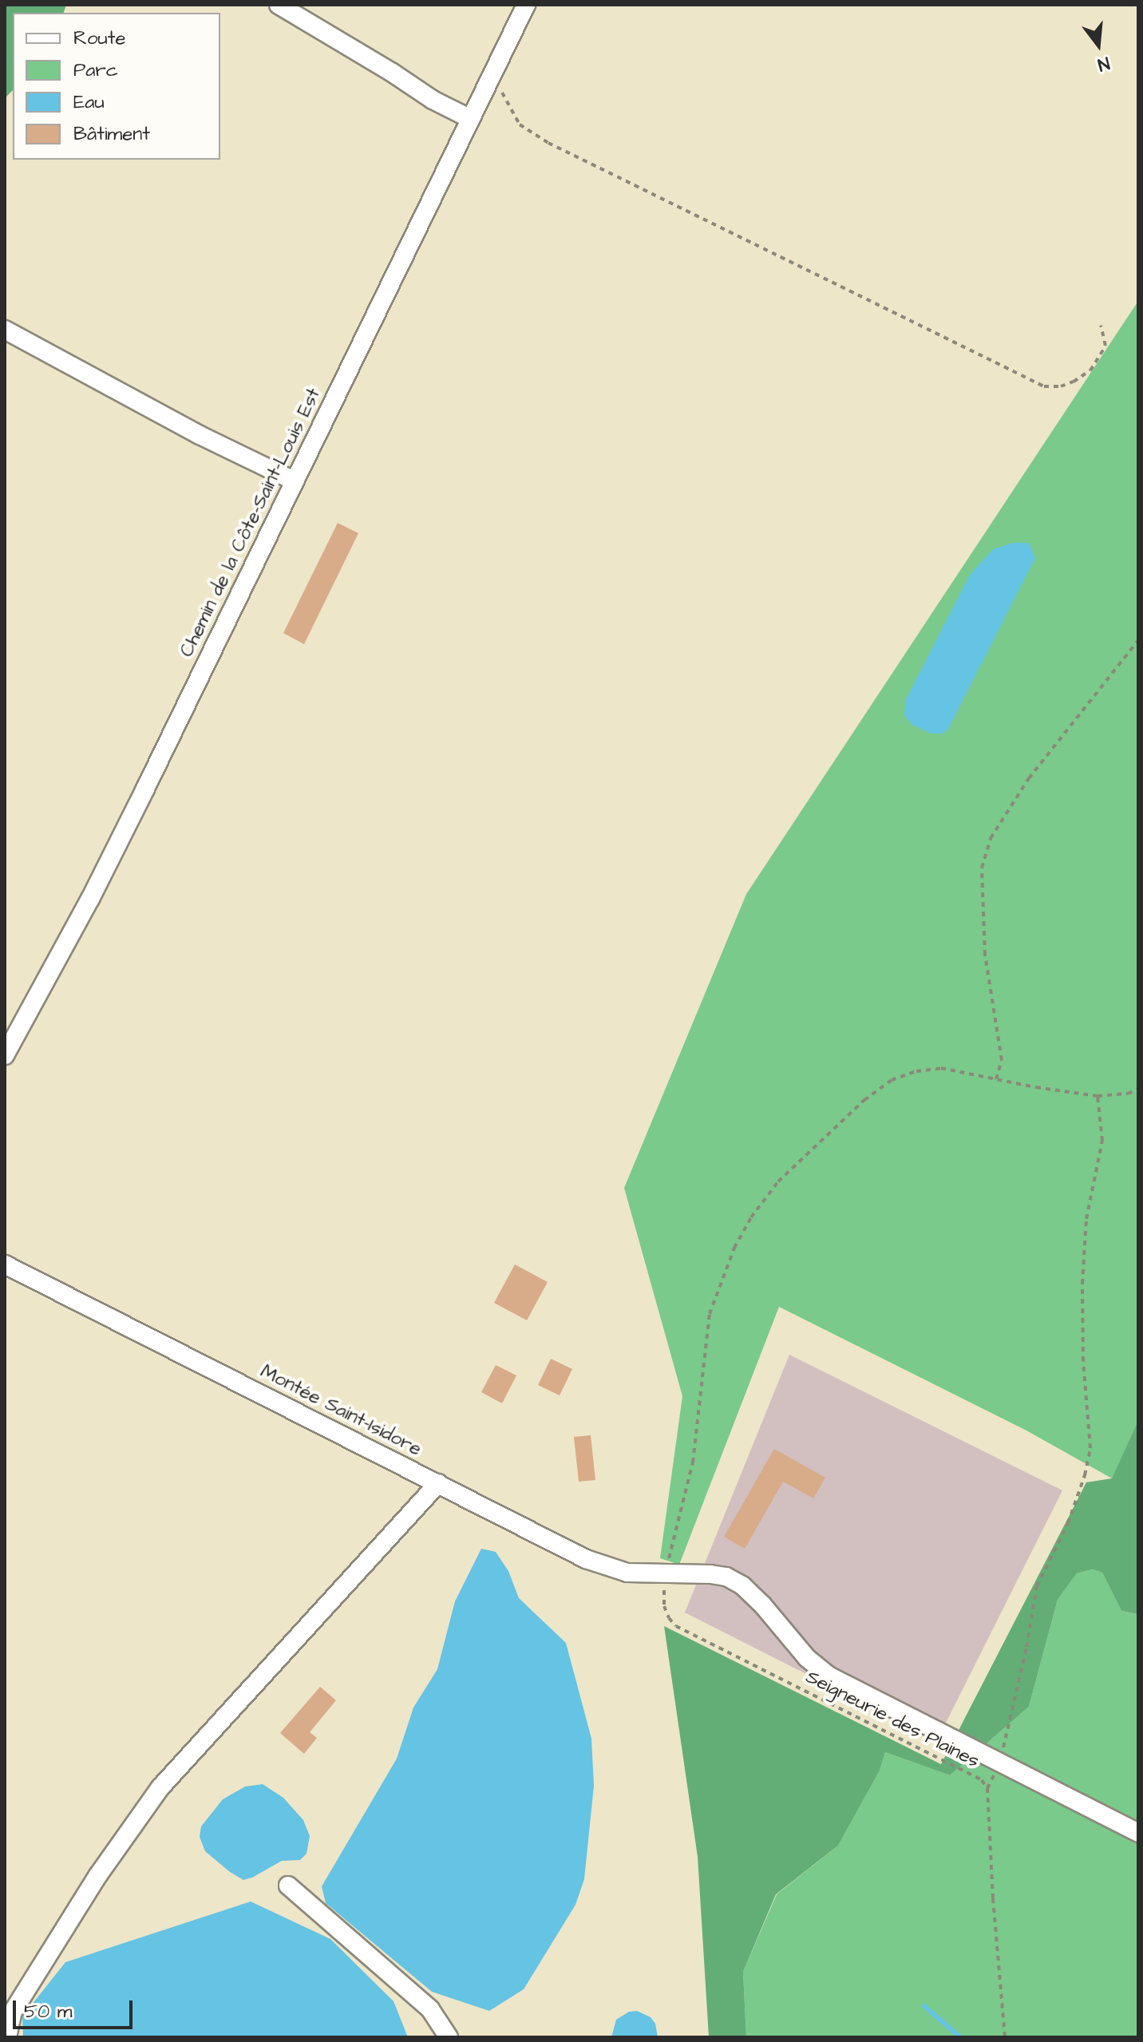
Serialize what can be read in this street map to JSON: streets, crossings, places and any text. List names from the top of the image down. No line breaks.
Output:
{"streets":{"street":["Chemin de la Côte-Saint-Louis Est","Montée Saint-Isidore"],"path":["Seigneurie des Plaines"]},"crossings":[["Montée Saint-Isidore","Seigneurie des Plaines"]],"legend":["Route","Parc","Eau","Bâtiment"],"scale_bar":"50 m","north":"bottom"}
